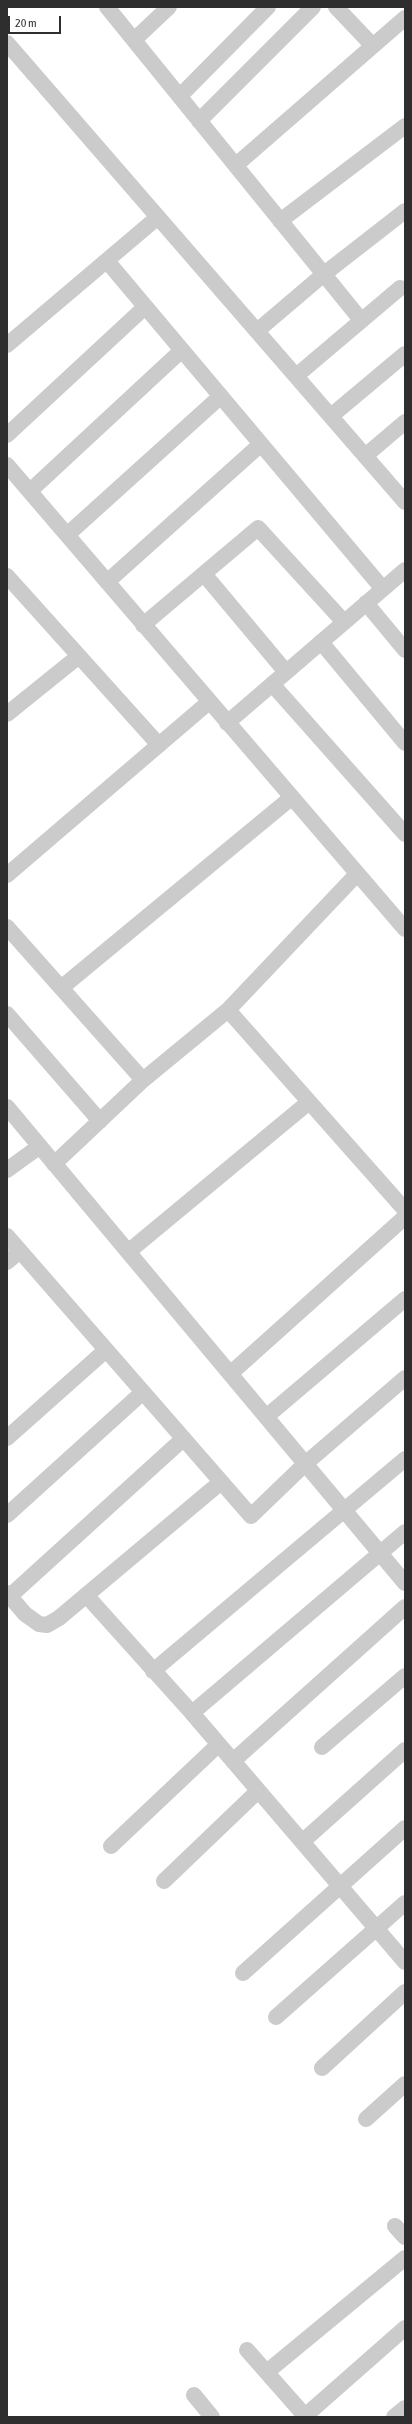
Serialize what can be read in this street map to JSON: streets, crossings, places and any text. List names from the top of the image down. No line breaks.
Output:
{"scale_bar":"20 m"}
